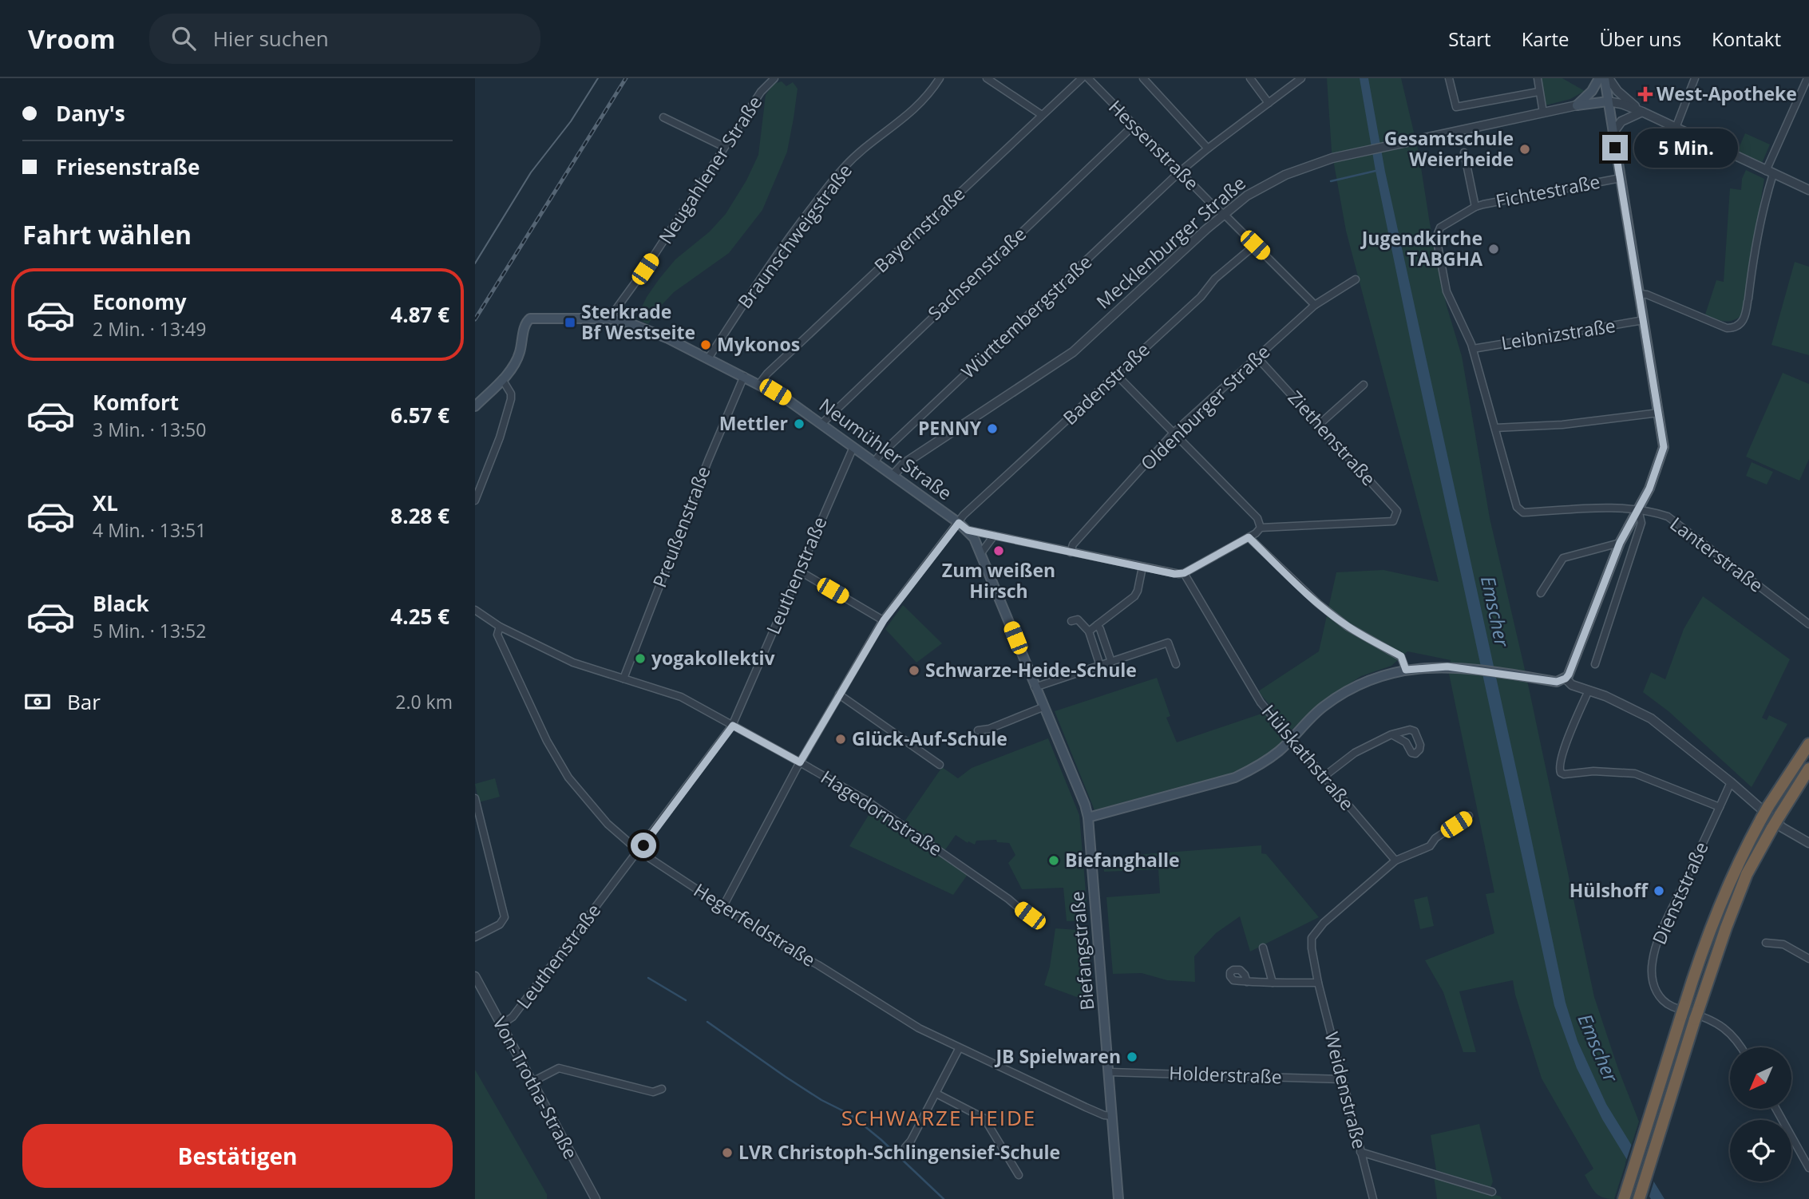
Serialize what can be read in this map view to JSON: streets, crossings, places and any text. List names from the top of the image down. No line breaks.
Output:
{"streets":{"main road":["Mecklenburger Straße","Neumühler Straße","Biefangstraße"],"street":["Hessenstraße","Neugahlener Straße","Fichtestraße","Bayernstraße","Braunschweigstraße","Sachsenstraße","Württembergstraße","Leibnizstraße","Badenstraße","Oldenburger Straße","Ziethenstraße","Preußenstraße","Lanterstraße","Leuthenstraße","Hülskathstraße","Hagedornstraße","Dienststraße","Hegerfeldstraße","Holderstraße","Von-Trotha-Straße","Weidenstraße"]},"crossings":[["Hessenstraße","Mecklenburger Straße"],["Hessenstraße","Sachsenstraße"],["Hessenstraße","Württembergstraße"],["Hessenstraße","Badenstraße"],["Hessenstraße","Oldenburger Straße"],["Neugahlener Straße","Neumühler Straße"],["Fichtestraße","Leibnizstraße"],["Bayernstraße","Neumühler Straße"],["Braunschweigstraße","Neumühler Straße"],["Mecklenburger Straße","Neumühler Straße"],["Sachsenstraße","Neumühler Straße"],["Württembergstraße","Neumühler Straße"],["Badenstraße","Neumühler Straße"],["Badenstraße","Hagedornstraße"],["Badenstraße","Hegerfeldstraße"],["Oldenburger Straße","Ziethenstraße"],["Oldenburger Straße","Neumühler Straße"],["Neumühler Straße","Preußenstraße"],["Neumühler Straße","Leuthenstraße"],["Neumühler Straße","Hülskathstraße"],["Neumühler Straße","Biefangstraße"],["Preußenstraße","Hagedornstraße"],["Leuthenstraße","Hagedornstraße"],["Leuthenstraße","Hegerfeldstraße"],["Leuthenstraße","Von-Trotha-Straße"],["Hülskathstraße","Weidenstraße"],["Hagedornstraße","Hegerfeldstraße"],["Hegerfeldstraße","Biefangstraße"],["Biefangstraße","Holderstraße"],["Holderstraße","Weidenstraße"]],"districts":["SCHWARZE HEIDE"],"water":["Emscher"],"places":{"health":["West-Apotheke"],"other":["Gesamtschule Weierheide","Jugendkirche TABGHA","Mykonos","Mettler","PENNY","Zum weißen Hirsch","yogakollektiv","Schwarze-Heide-Schule","Glück-Auf-Schule","Biefanghalle","Hülshoff","JB Spielwaren","LVR Christoph-Schlingensief-Schule"],"transit":["Sterkrade Bf Westseite"]},"north":"bottom left","page":{"header":"Vroom","search":"Hier suchen","nav":["Start","Karte","Über uns","Kontakt"],"banner":["Dany's","Friesenstraße"],"bubble":"5 Min.","heading":"Fahrt wählen","list":[{"name":"Economy","note":"2 Min. · 13:49","value":"4.87 €"},{"name":"Komfort","note":"3 Min. · 13:50","value":"6.57 €"},{"name":"XL","note":"4 Min. · 13:51","value":"8.28 €"},{"name":"Black","note":"5 Min. · 13:52","value":"4.25 €"}],"pay":["Bar","2.0 km"],"buttons":"Bestätigen"}}
